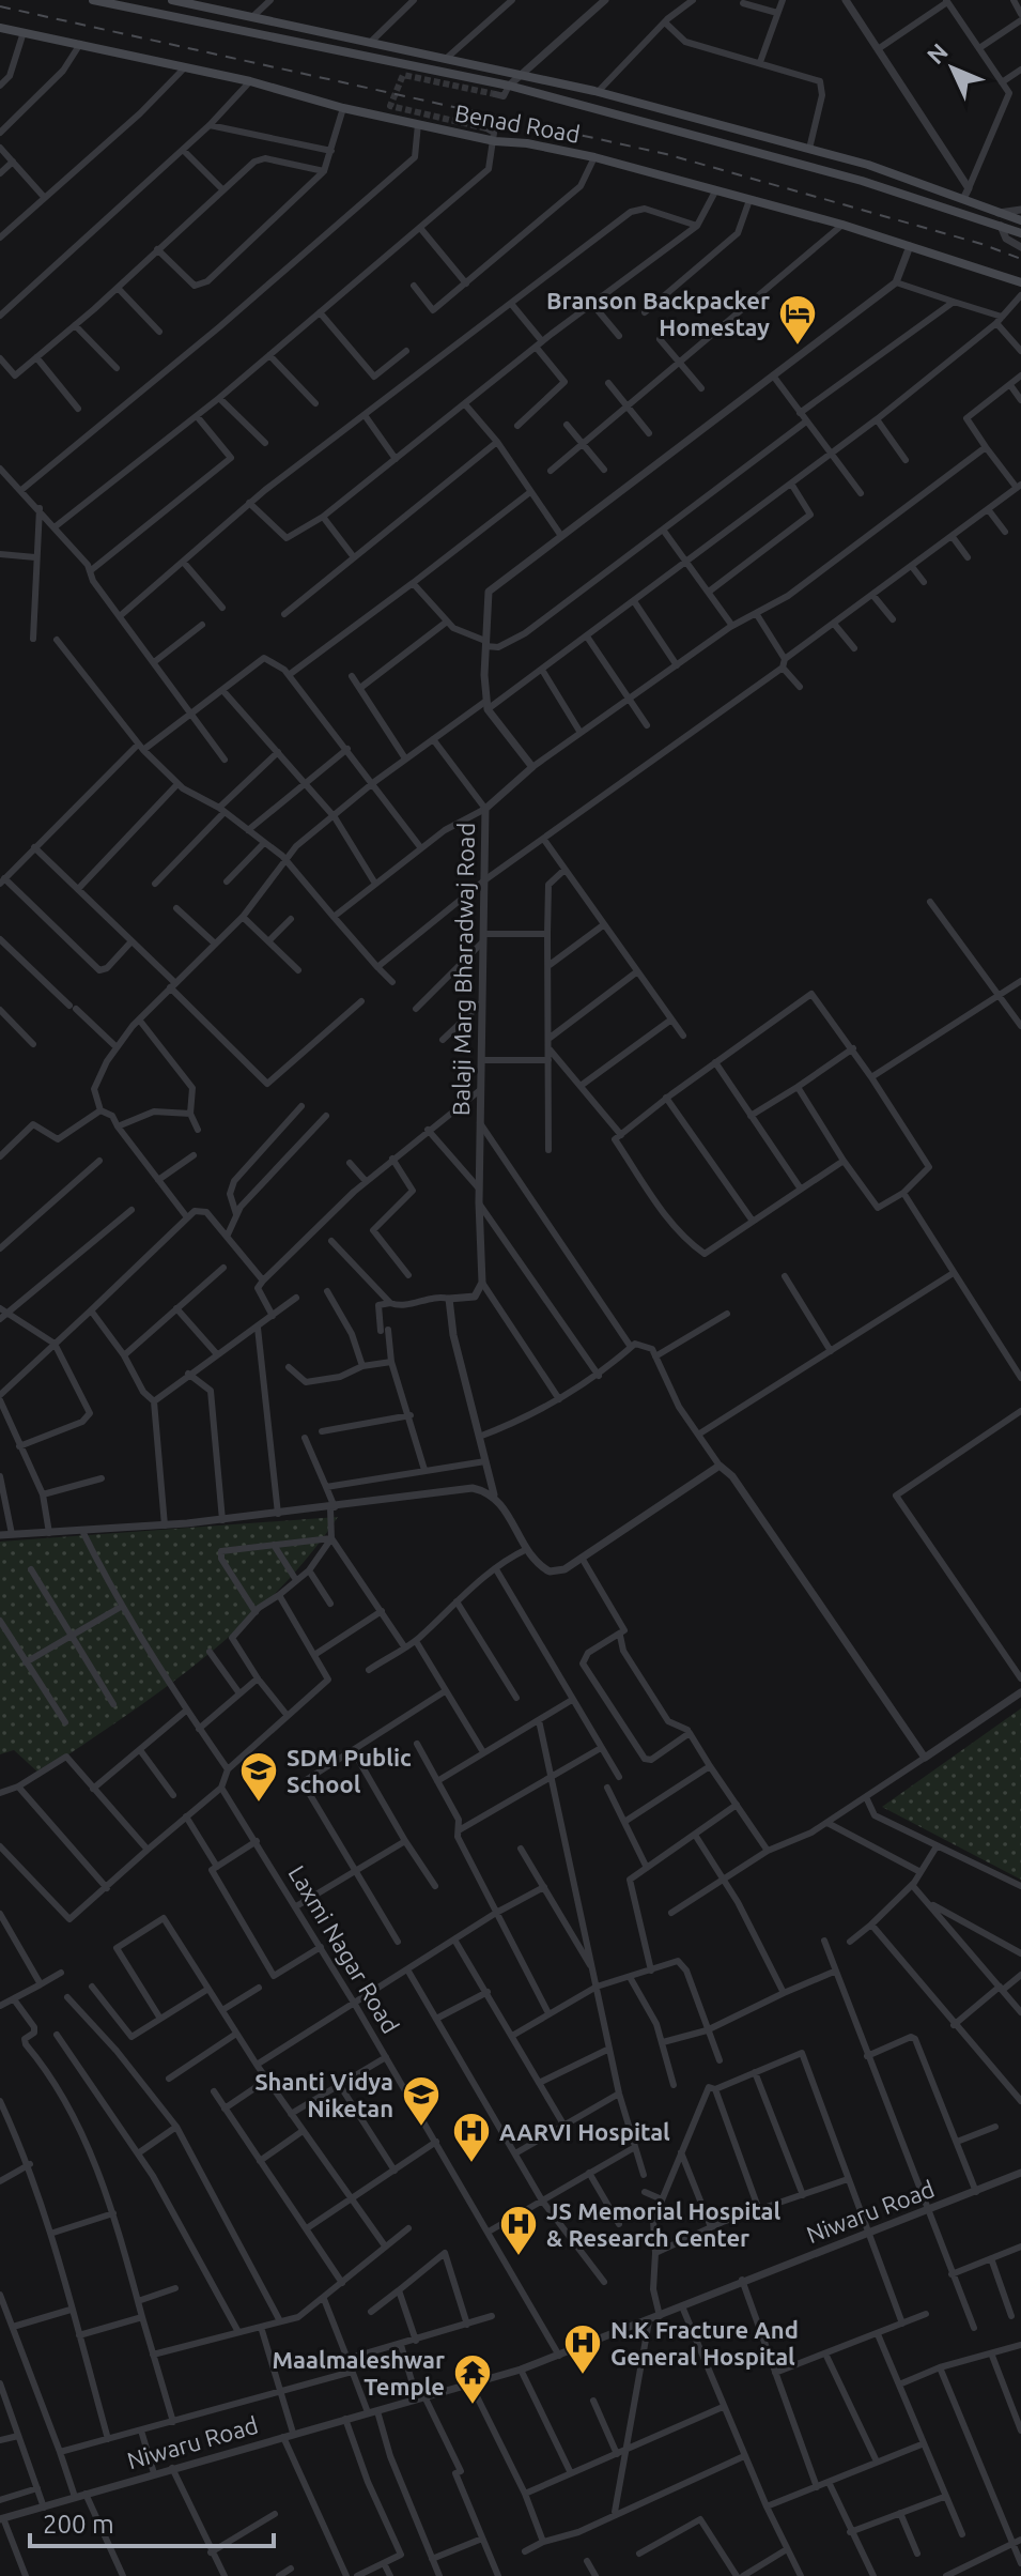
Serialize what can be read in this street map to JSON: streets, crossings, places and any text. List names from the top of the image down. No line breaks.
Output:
{"streets":{"main road":["Benad Road"],"street":["Balaji Marg Bharadwaj Road","Laxmi Nagar Road","Niwaru Road"]},"crossings":[["Laxmi Nagar Road","Niwaru Road"]],"places":{"hotel":["Branson Backpacker Homestay"],"school or university":["SDM Public School","Shanti Vidya Niketan"],"hospital":["AARVI Hospital","JS Memorial Hospital & Research Center","N.K Fracture And General Hospital"],"temple":["Maalmaleshwar Temple"]},"scale_bar":"200 m","north":"top left"}
